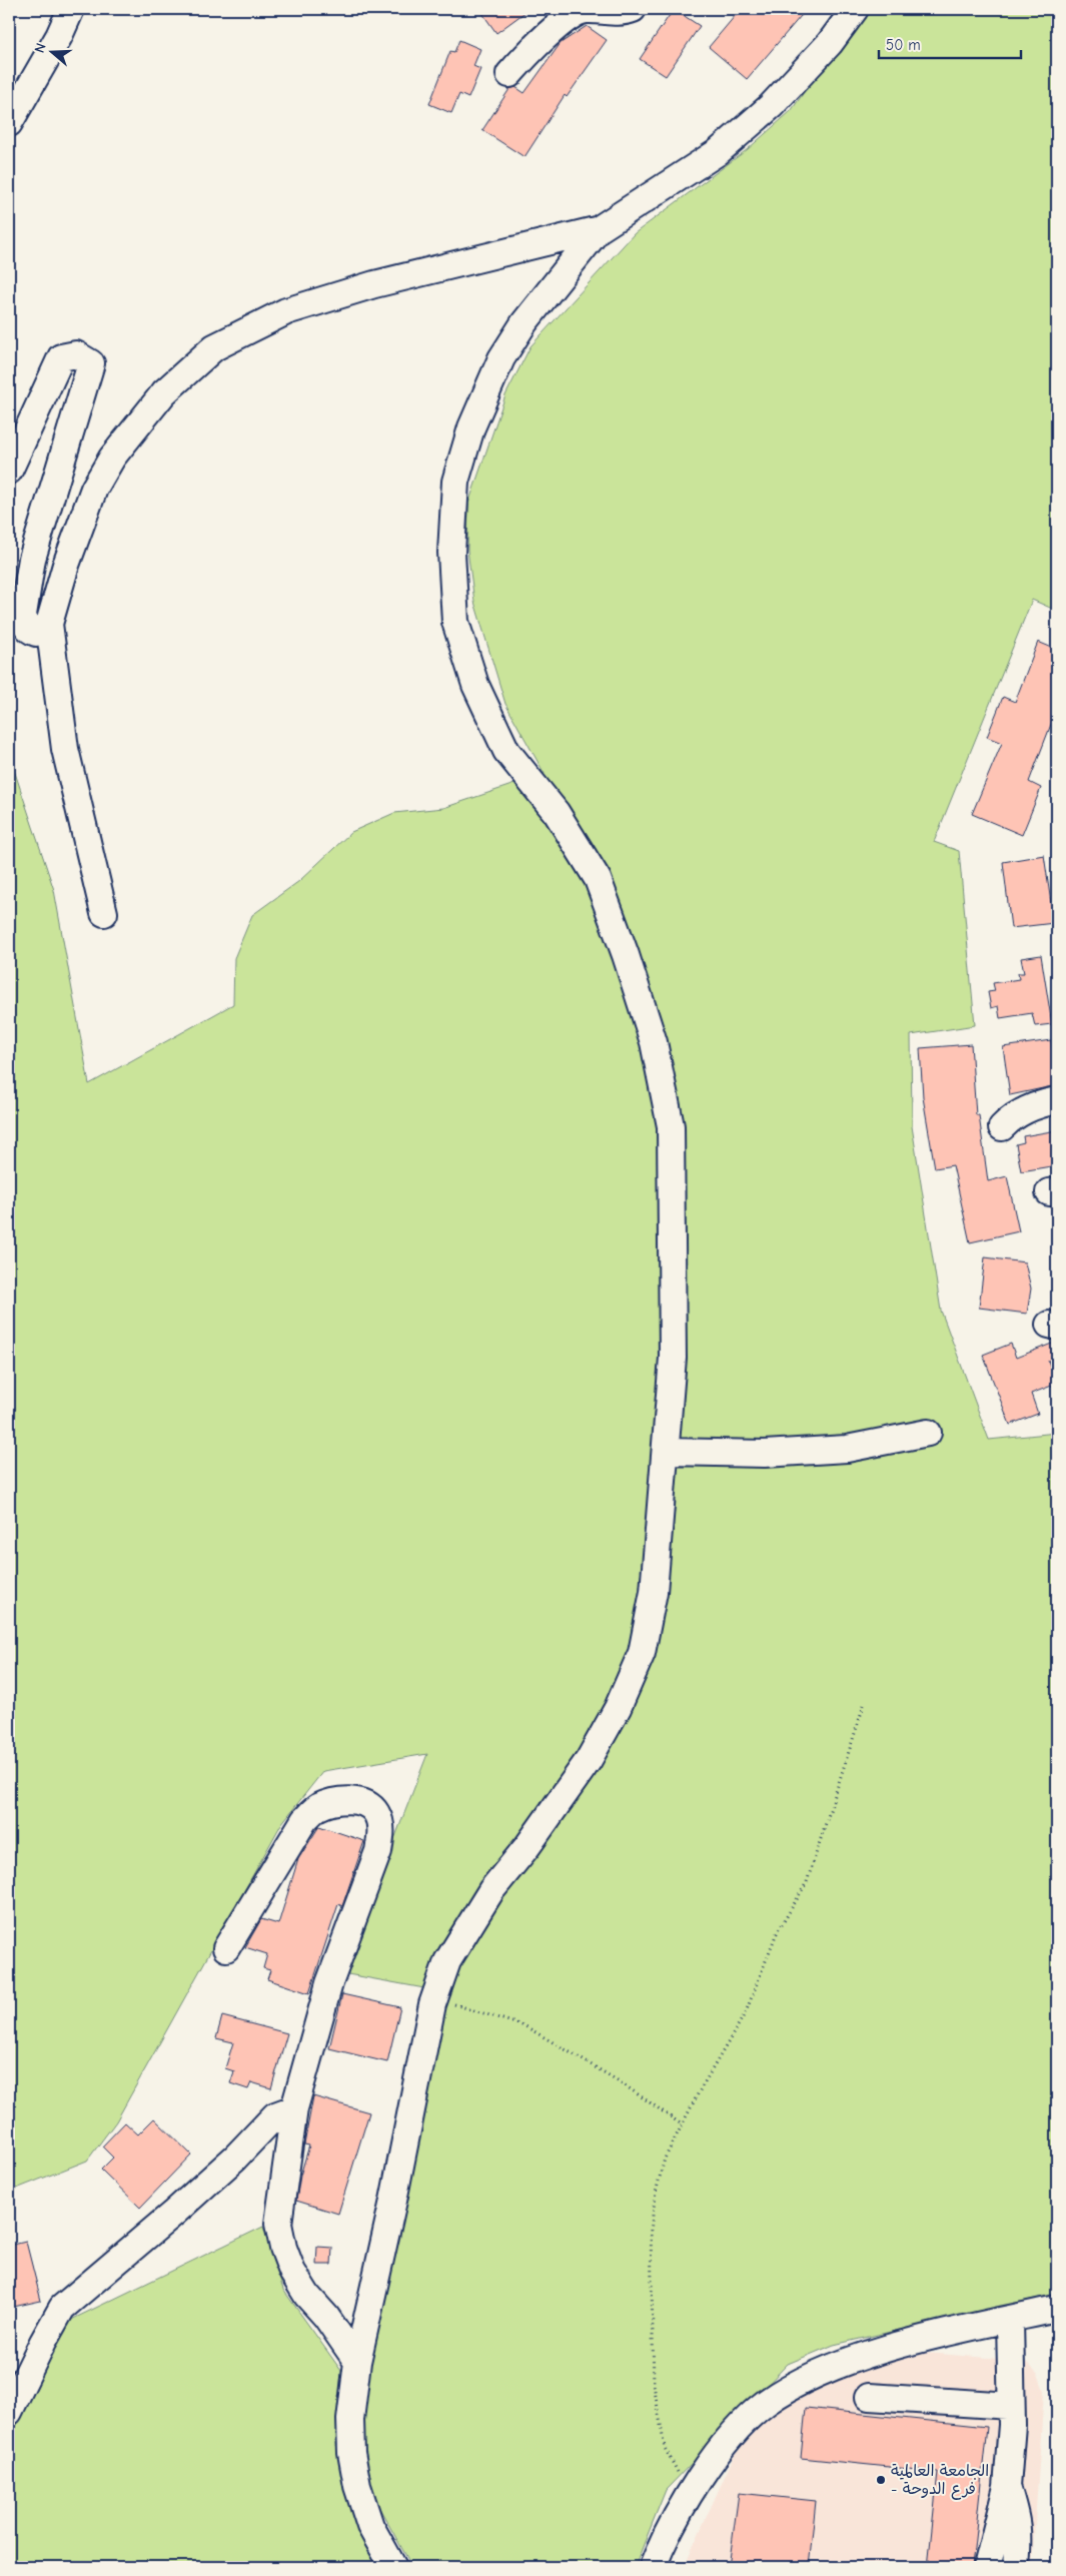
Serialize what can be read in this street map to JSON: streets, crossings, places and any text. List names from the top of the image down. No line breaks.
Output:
{"places":["الجامعة العالمية - فرع الدوحة"],"scale_bar":"50 m","north":"left"}
